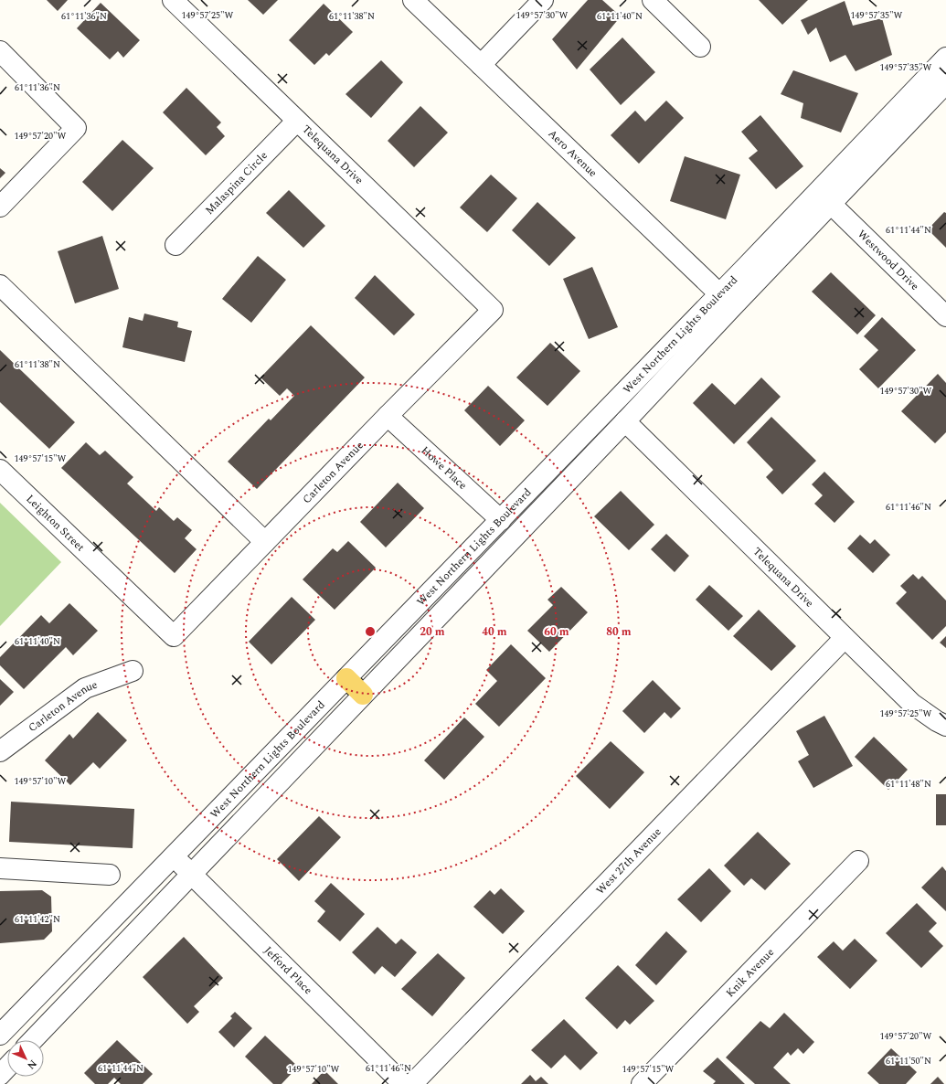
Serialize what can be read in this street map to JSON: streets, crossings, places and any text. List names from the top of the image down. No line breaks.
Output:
{"streets":{"street":["Aero Avenue","Telequana Drive","Malaspina Circle","Westwood Drive","West Northern Lights Boulevard","Howe Place","Carleton Avenue","Leighton Street","West 27th Avenue","Jefford Place","Knik Avenue"]},"crossings":[["Aero Avenue","West Northern Lights Boulevard"],["Telequana Drive","Malaspina Circle"],["Telequana Drive","West Northern Lights Boulevard"],["Telequana Drive","Carleton Avenue"],["Telequana Drive","West 27th Avenue"],["Westwood Drive","West Northern Lights Boulevard"],["West Northern Lights Boulevard","Howe Place"],["West Northern Lights Boulevard","Jefford Place"],["Howe Place","Carleton Avenue"],["Carleton Avenue","Leighton Street"]],"north":"bottom right","coordinates":["149°57'25\"W","149°57'30\"W","149°57'35\"W","61°11'36\"N","61°11'38\"N","61°11'40\"N","149°57'20\"W","61°11'44\"N","149°57'15\"W","61°11'46\"N","149°57'10\"W","61°11'48\"N","61°11'42\"N","61°11'50\"N"],"rings":["20 m","40 m","60 m","80 m"]}
